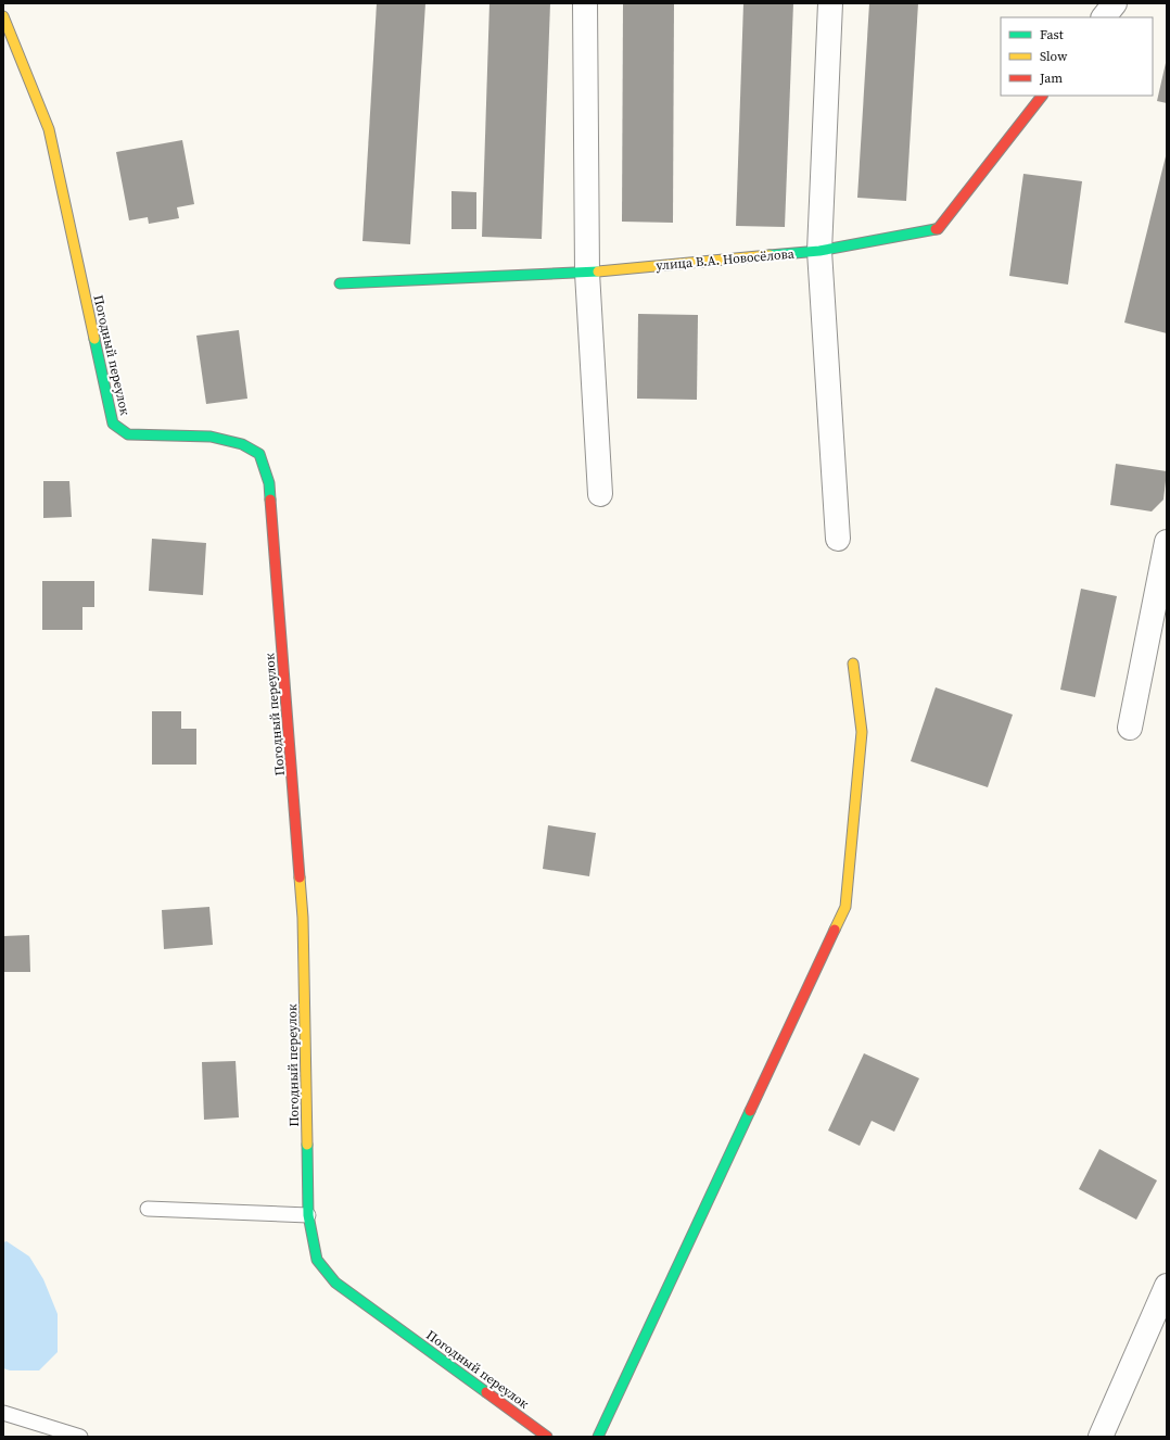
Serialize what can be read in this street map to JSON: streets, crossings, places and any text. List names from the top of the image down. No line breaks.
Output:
{"streets":{"street":["улица В.А. Новосёлова","Погодный переулок"]},"legend":["Fast","Slow","Jam"]}
